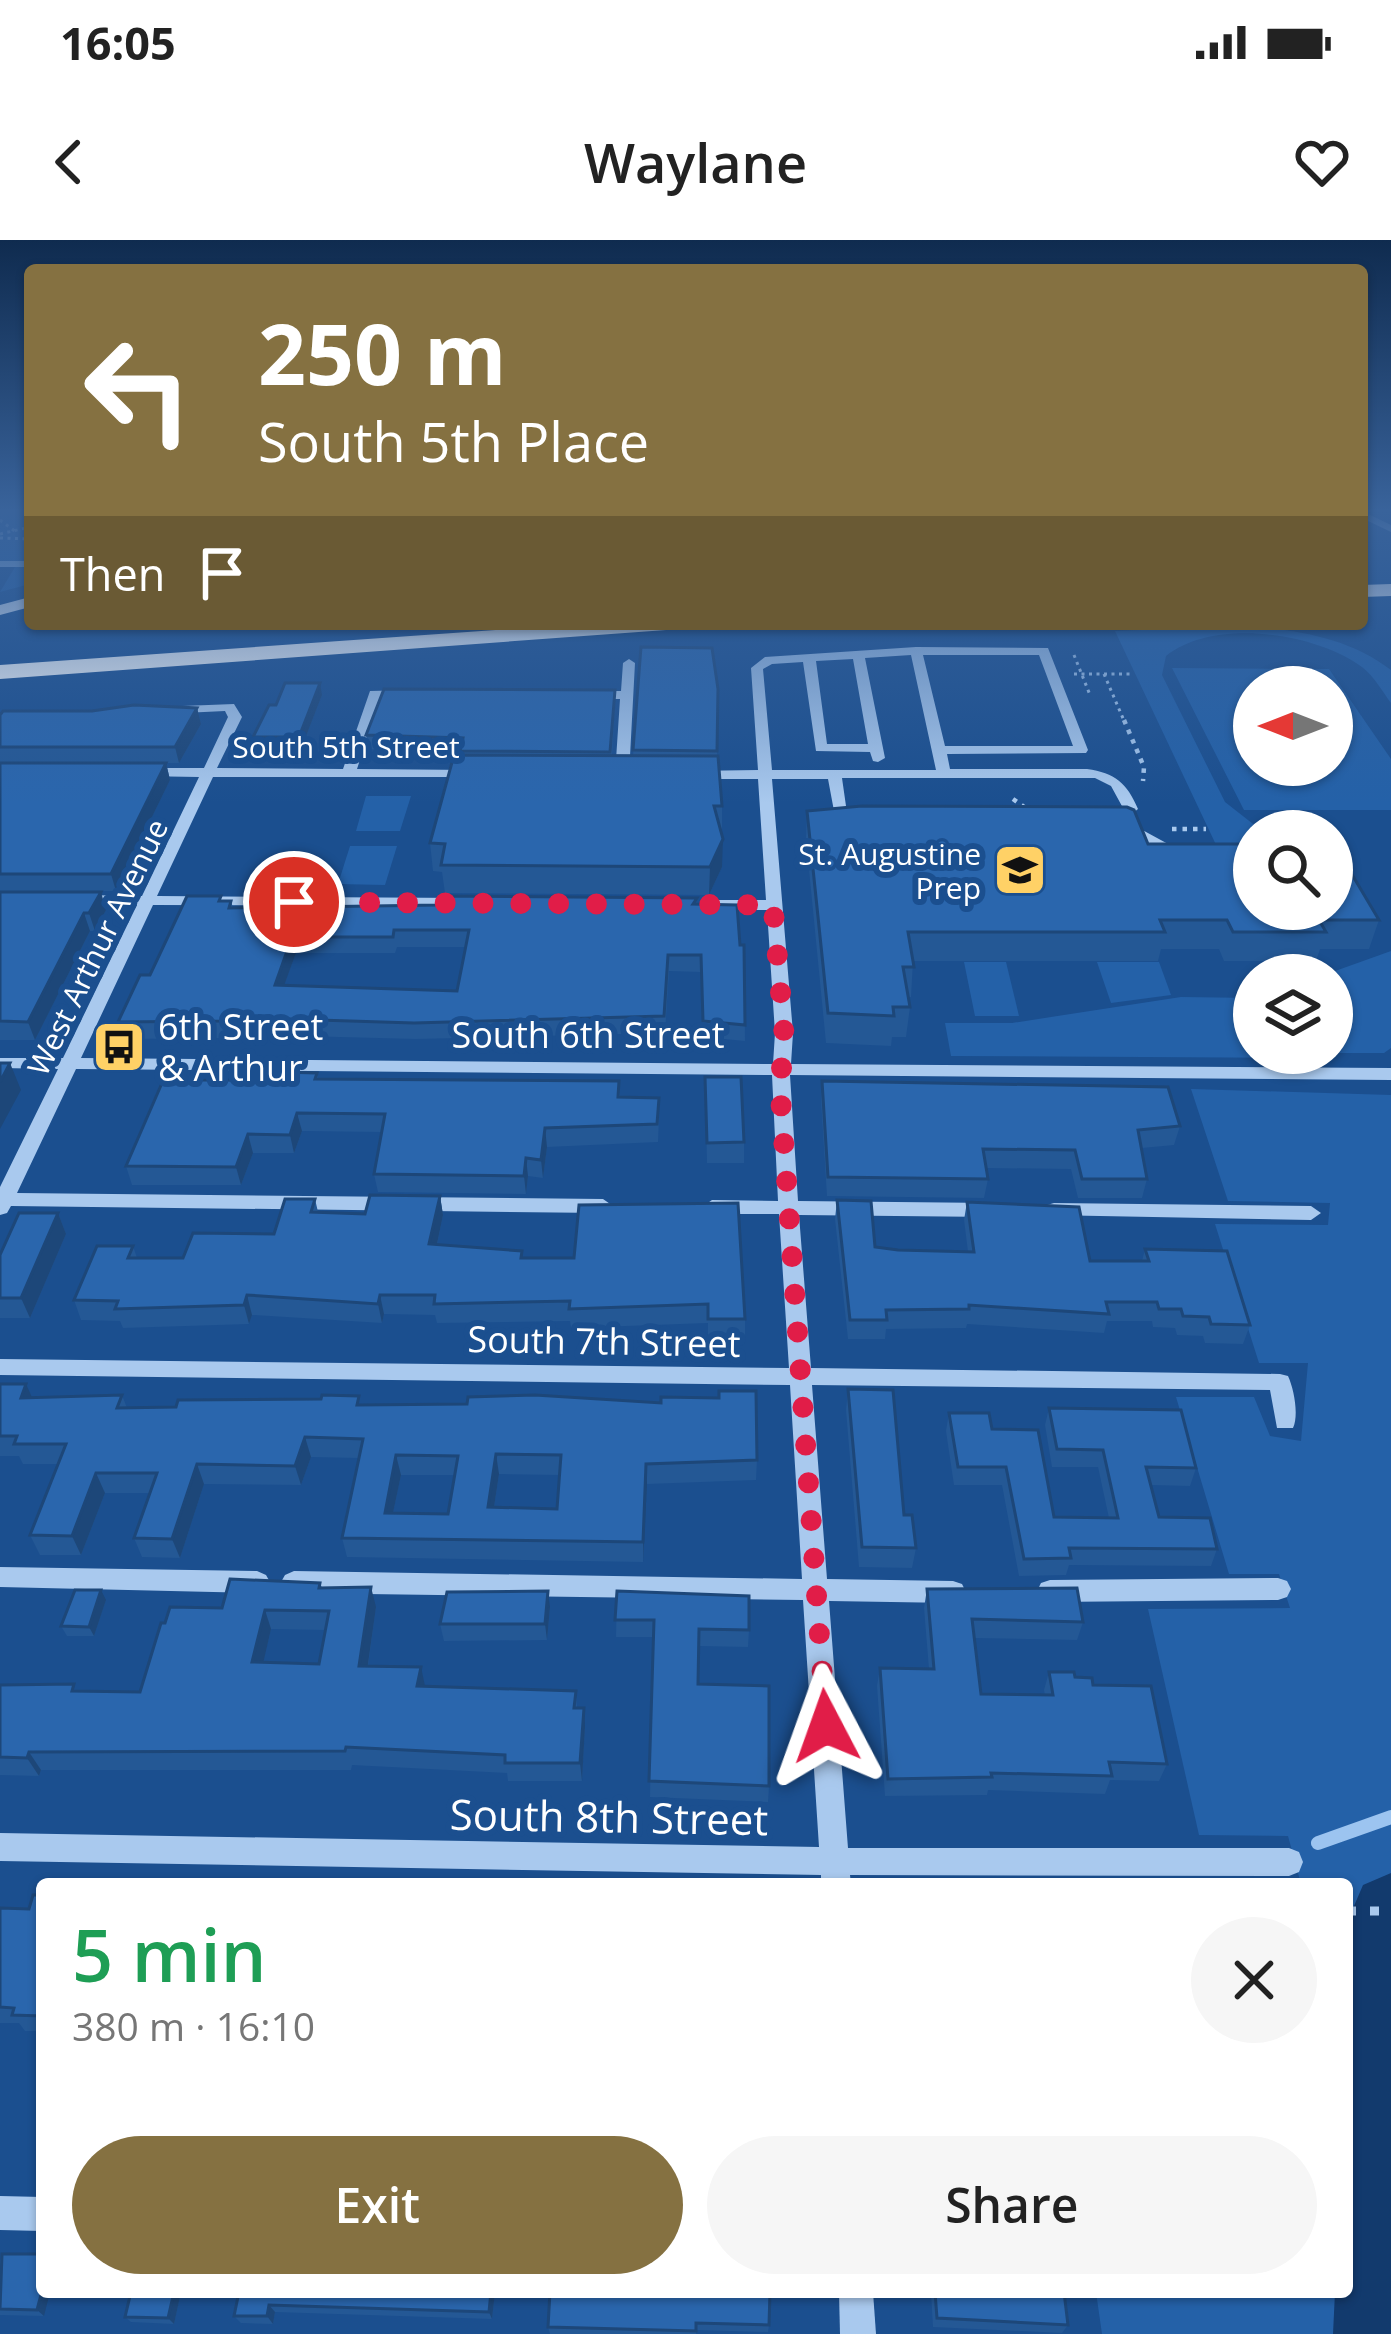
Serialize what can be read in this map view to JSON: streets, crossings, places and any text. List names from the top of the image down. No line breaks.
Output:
{"streets":{"street":["South 5th Street","West Arthur Avenue","South 6th Street","South 7th Street","South 8th Street"]},"crossings":[["South 5th Street","West Arthur Avenue"],["West Arthur Avenue","South 6th Street"]],"places":{"school or university":["St. Augustine Prep"],"bus stop":["6th Street & Arthur"]},"north":"left","page":{"status":"16:05","header":"Waylane","turn":["250 m","South 5th Place"],"then":"Then","heading":["5 min","380 m · 16:10"],"buttons":["Exit","Share"]}}
